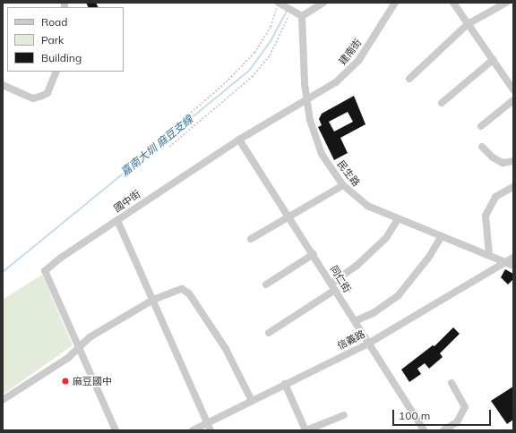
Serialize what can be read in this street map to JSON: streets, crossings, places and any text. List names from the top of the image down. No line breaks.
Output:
{"streets":{"street":["建南街","民生路","國中街","同仁街","信義路"]},"crossings":[["建南街","民生路"],["建南街","國中街"],["民生路","國中街"],["民生路","信義路"],["國中街","同仁街"],["國中街","信義路"],["同仁街","信義路"]],"water":["嘉南大圳 麻豆支線"],"places":["麻豆國中"],"legend":["Road","Park","Building"],"scale_bar":"100 m"}
